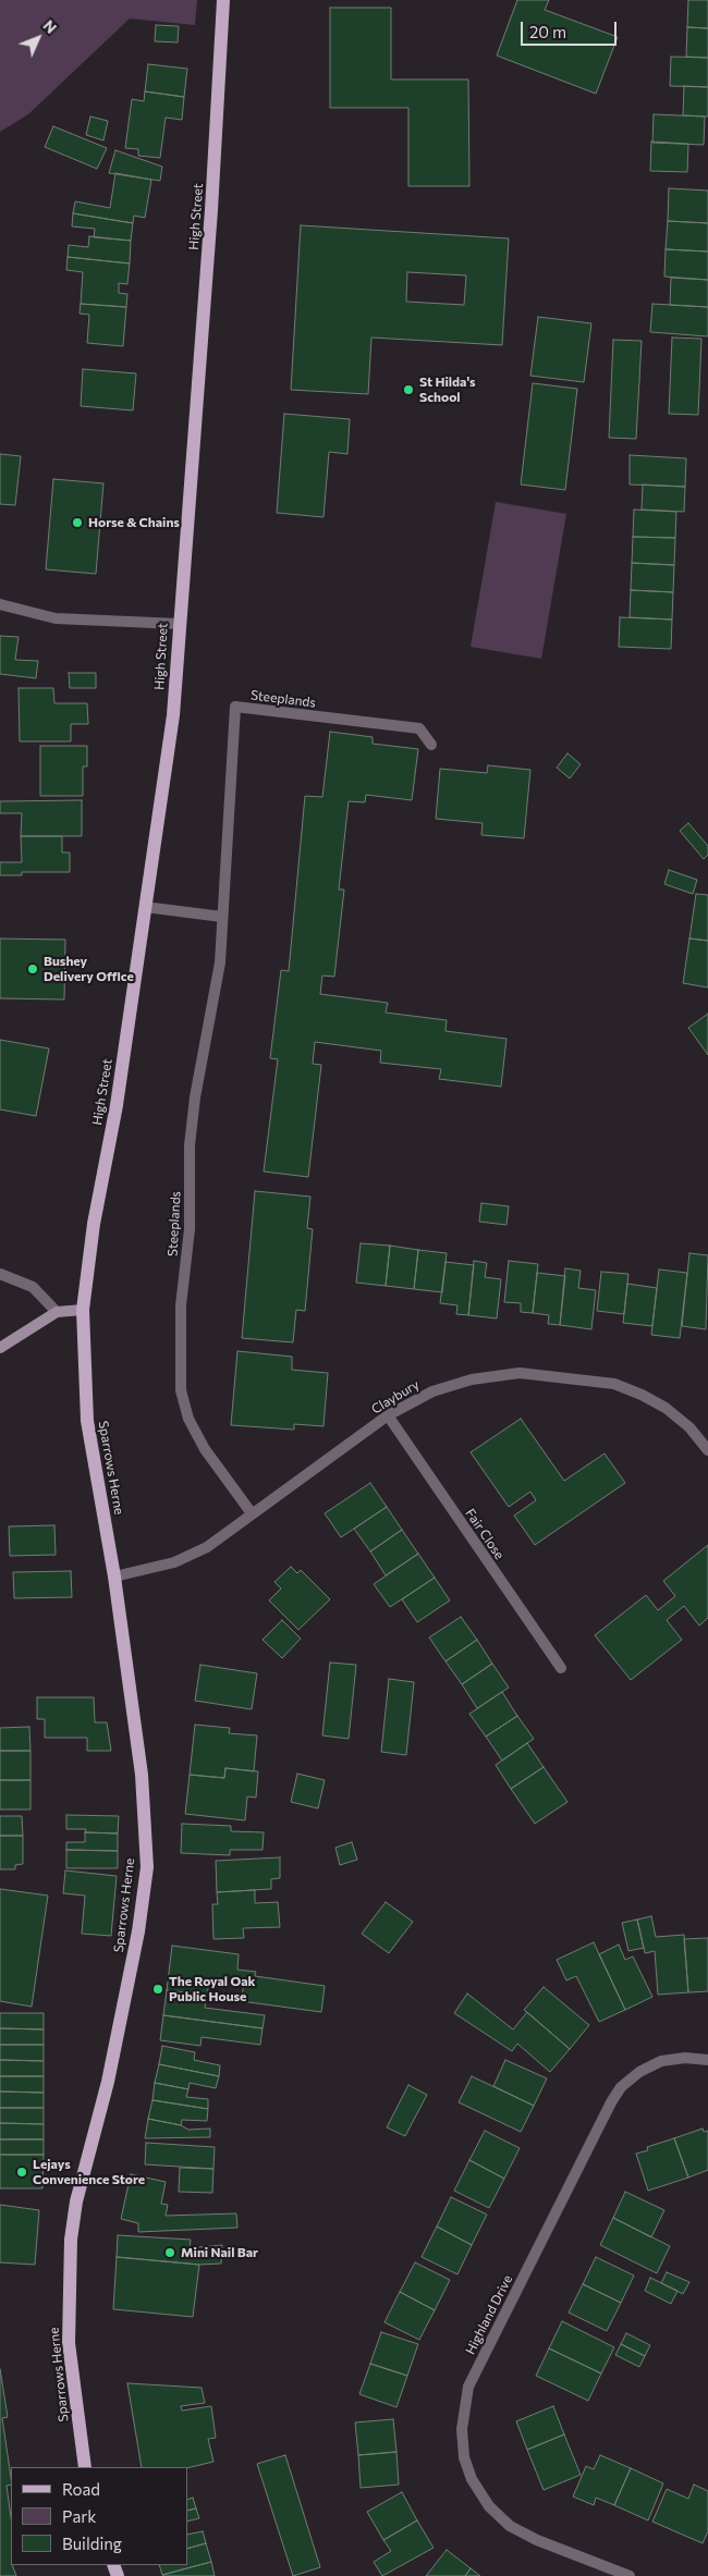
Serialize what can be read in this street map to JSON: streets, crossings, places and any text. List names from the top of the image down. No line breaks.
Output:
{"streets":{"main road":["High Street","Sparrows Herne"],"street":["Steeplands","Claybury","Fair Close","Highland Drive"]},"crossings":[["High Street","Sparrows Herne"],["Steeplands","Claybury"],["Claybury","Sparrows Herne"],["Claybury","Fair Close"]],"places":["St Hilda's School","Horse & Chains","Bushey Delivery Office","The Royal Oak Public House","Lejays Convenience Store","Mini Nail Bar"],"legend":["Road","Park","Building"],"scale_bar":"20 m","north":"top right"}
